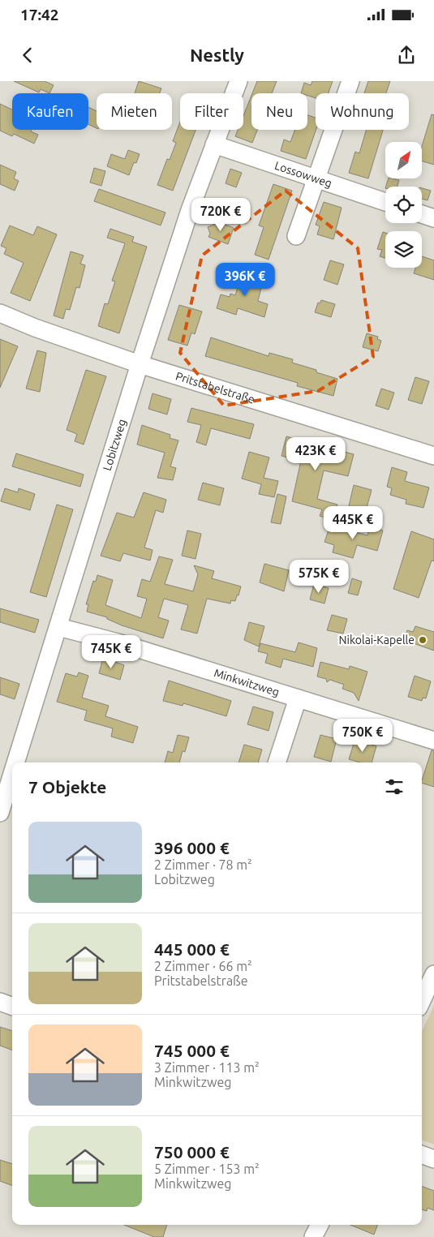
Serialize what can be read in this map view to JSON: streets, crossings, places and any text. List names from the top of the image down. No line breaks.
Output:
{"streets":{"street":["Lossowweg","Pritstabelstraße","Lobitzweg","Minkwitzweg"]},"crossings":[["Lossowweg","Lobitzweg"],["Pritstabelstraße","Lobitzweg"],["Lobitzweg","Minkwitzweg"]],"places":["Nikolai-Kapelle"],"north":"top right","page":{"status":"17:42","header":"Nestly","chip":["Kaufen","Mieten","Filter","Neu","Wohnung"],"price":["720K €","396K €","423K €","445K €","575K €","745K €","750K €"],"heading":"7 Objekte","list":[{"name":"396 000 €","note":"2 Zimmer · 78 m² · Lobitzweg"},{"name":"445 000 €","note":"2 Zimmer · 66 m² · Pritstabelstraße"},{"name":"745 000 €","note":"3 Zimmer · 113 m² · Minkwitzweg"},{"name":"750 000 €","note":"5 Zimmer · 153 m² · Minkwitzweg"}]}}
